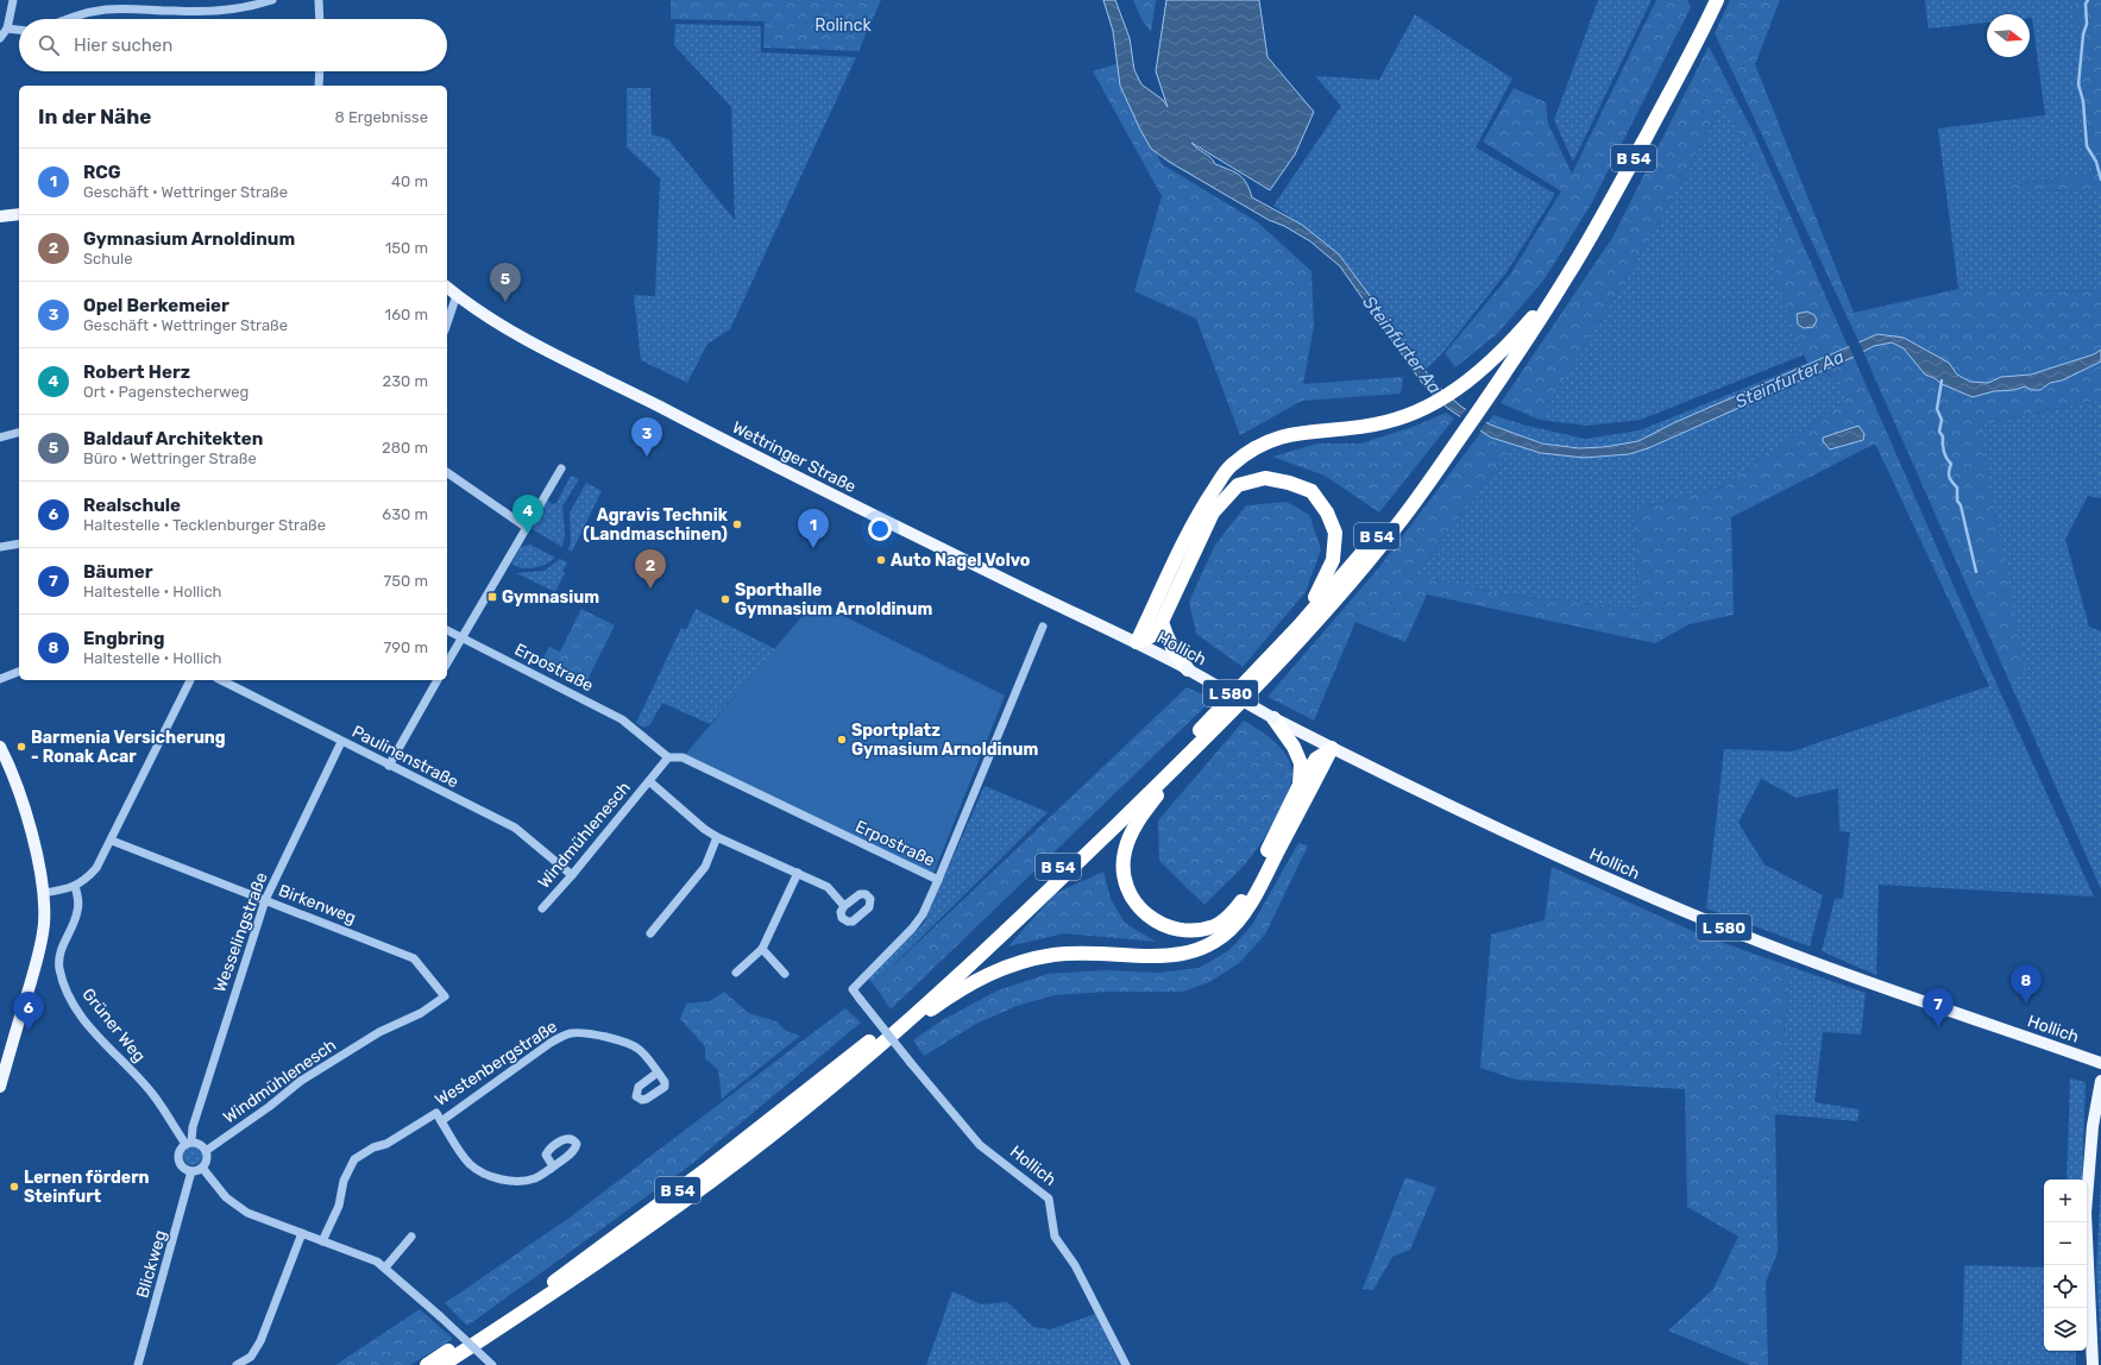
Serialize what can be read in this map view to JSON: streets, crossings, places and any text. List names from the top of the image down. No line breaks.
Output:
{"streets":{"highway":["B 54"],"main road":["Wettringer Straße","Hollich","L 580"],"street":["Erpostraße","Paulinenstraße","Windmühlenesch","Birkenweg","Wesselingstraße","Grüner Weg","Westenbergstraße","Blickweg"]},"crossings":[["Wettringer Straße","Hollich"],["Hollich","Erpostraße"],["Paulinenstraße","Windmühlenesch"],["Paulinenstraße","Wesselingstraße"],["Windmühlenesch","Birkenweg"],["Windmühlenesch","Wesselingstraße"],["Windmühlenesch","Grüner Weg"],["Windmühlenesch","Blickweg"],["Birkenweg","Wesselingstraße"],["Wesselingstraße","Grüner Weg"],["Wesselingstraße","Blickweg"],["Grüner Weg","Blickweg"]],"water":["Steinfurter Aa"],"parks":["Rolinck"],"places":{"other":["Agravis Technik (Landmaschinen)","Auto Nagel Volvo","Sporthalle Gymnasium Arnoldinum","Sportplatz Gymasium Arnoldinum","Barmenia Versicherung - Ronak Acar","Lernen fördern Steinfurt"],"transit":["Gymnasium"]},"north":"right","page":{"search":"Hier suchen","heading":["In der Nähe","8 Ergebnisse"],"list":[{"mark":"1","name":"RCG","note":"Geschäft · Wettringer Straße","value":"40 m"},{"mark":"2","name":"Gymnasium Arnoldinum","note":"Schule","value":"150 m"},{"mark":"3","name":"Opel Berkemeier","note":"Geschäft · Wettringer Straße","value":"160 m"},{"mark":"4","name":"Robert Herz","note":"Ort · Pagenstecherweg","value":"230 m"},{"mark":"5","name":"Baldauf Architekten","note":"Büro · Wettringer Straße","value":"280 m"},{"mark":"6","name":"Realschule","note":"Haltestelle · Tecklenburger Straße","value":"630 m"},{"mark":"7","name":"Bäumer","note":"Haltestelle · Hollich","value":"750 m"},{"mark":"8","name":"Engbring","note":"Haltestelle · Hollich","value":"790 m"}],"pins":["5","3","4","1","2","8","7","6"],"map_buttons":["+","−"]}}
